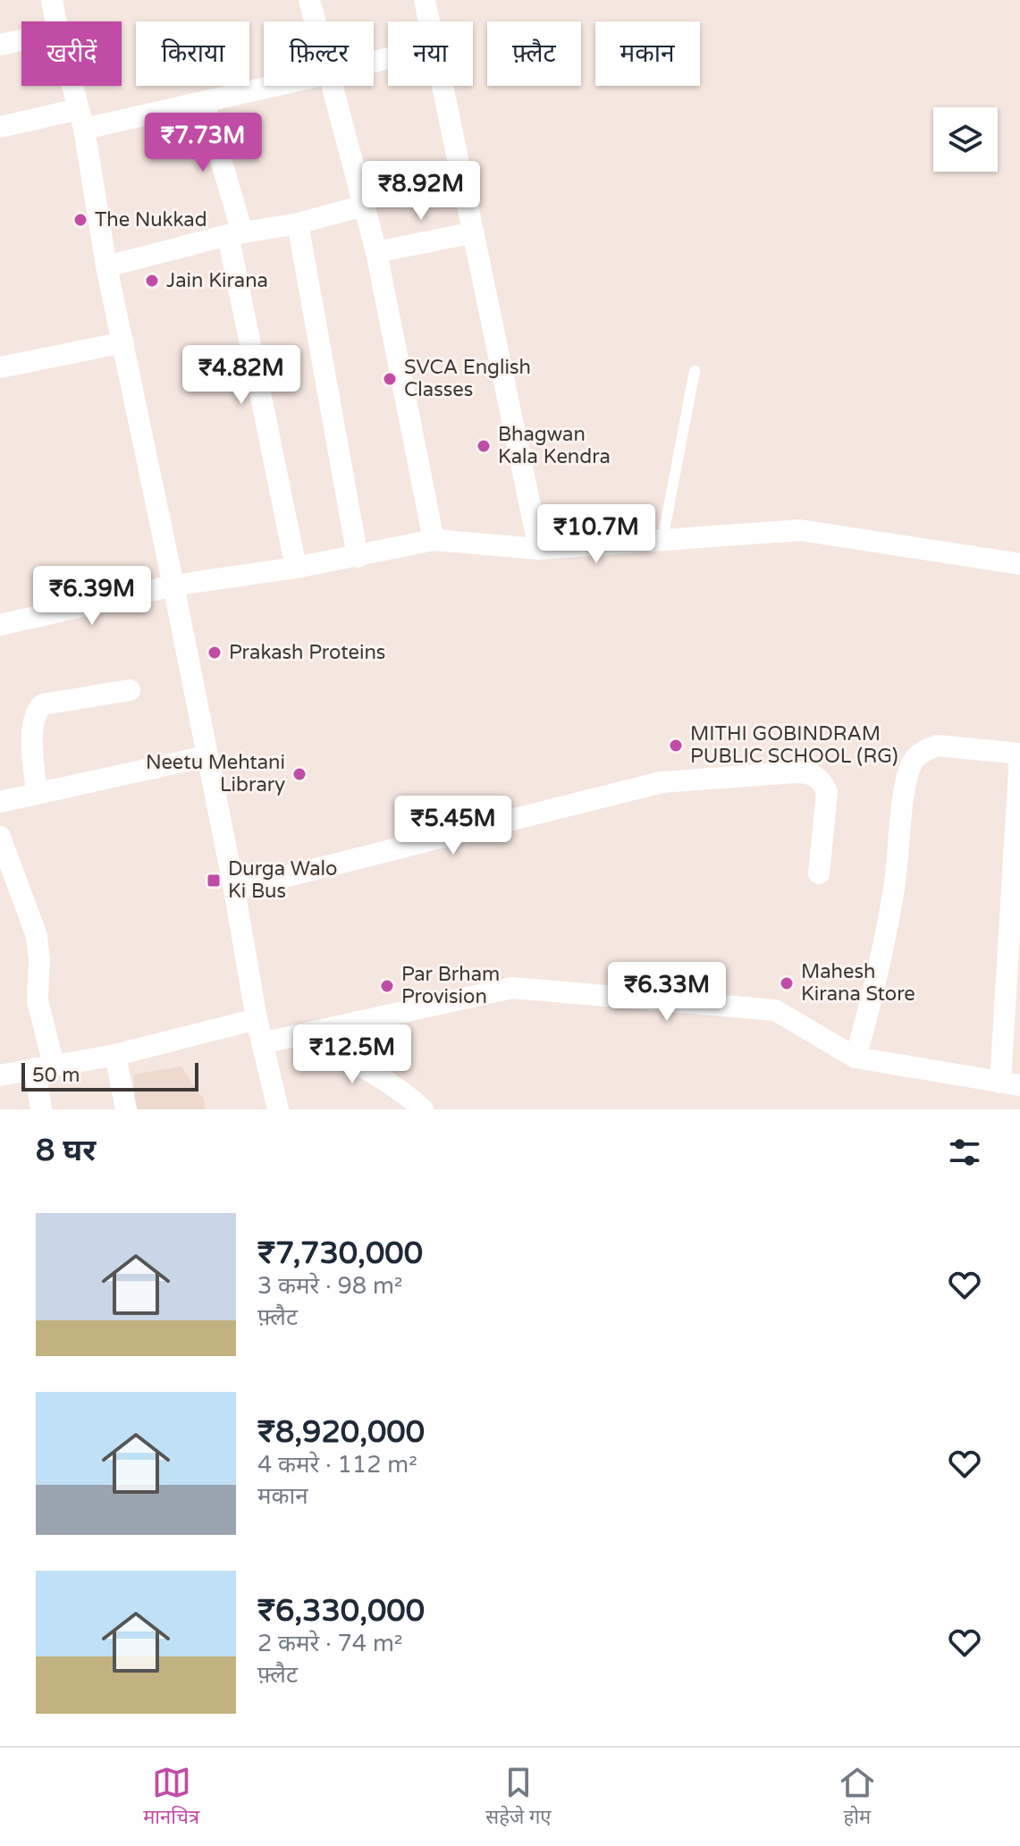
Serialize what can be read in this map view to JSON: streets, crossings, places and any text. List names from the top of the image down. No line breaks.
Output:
{"places":{"other":["The Nukkad","Jain Kirana","SVCA English Classes","Bhagwan Kala Kendra","Prakash Proteins","MITHI GOBINDRAM PUBLIC SCHOOL (RG)","Neetu Mehtani Library","Mahesh Kirana Store","Par Brham Provision"],"transit":["Durga Walo Ki Bus"]},"scale_bar":"50 m","page":{"chip":["खरीदें","किराया","फ़िल्टर","नया","फ़्लैट","मकान"],"price":["₹7.73M","₹8.92M","₹4.82M","₹10.7M","₹6.39M","₹5.45M","₹6.33M","₹12.5M"],"scale":"50 m","heading":"8 घर","list":[{"name":"₹7,730,000","note":"3 कमरे · 98 m² · फ़्लैट"},{"name":"₹8,920,000","note":"4 कमरे · 112 m² · मकान"},{"name":"₹6,330,000","note":"2 कमरे · 74 m² · फ़्लैट"}],"tabs":["मानचित्र","सहेजे गए","होम"]}}
